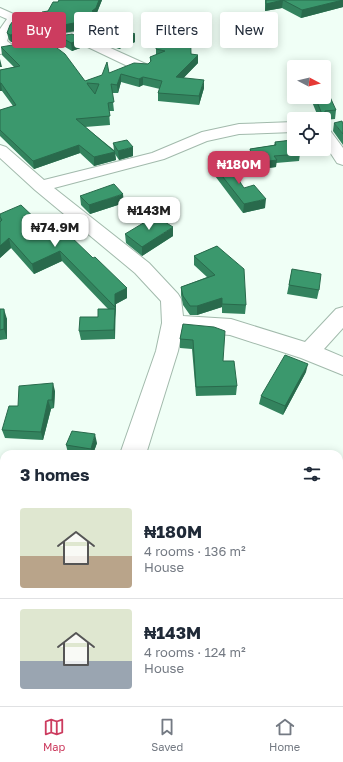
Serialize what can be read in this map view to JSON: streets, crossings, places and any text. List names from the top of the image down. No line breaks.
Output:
{"north":"right","page":{"chip":["Buy","Rent","Filters","New"],"price":["₦180M","₦143M","₦74.9M"],"heading":"3 homes","list":[{"name":"₦180M","note":"4 rooms · 136 m² · House"},{"name":"₦143M","note":"4 rooms · 124 m² · House"}],"tabs":["Map","Saved","Home"]}}
